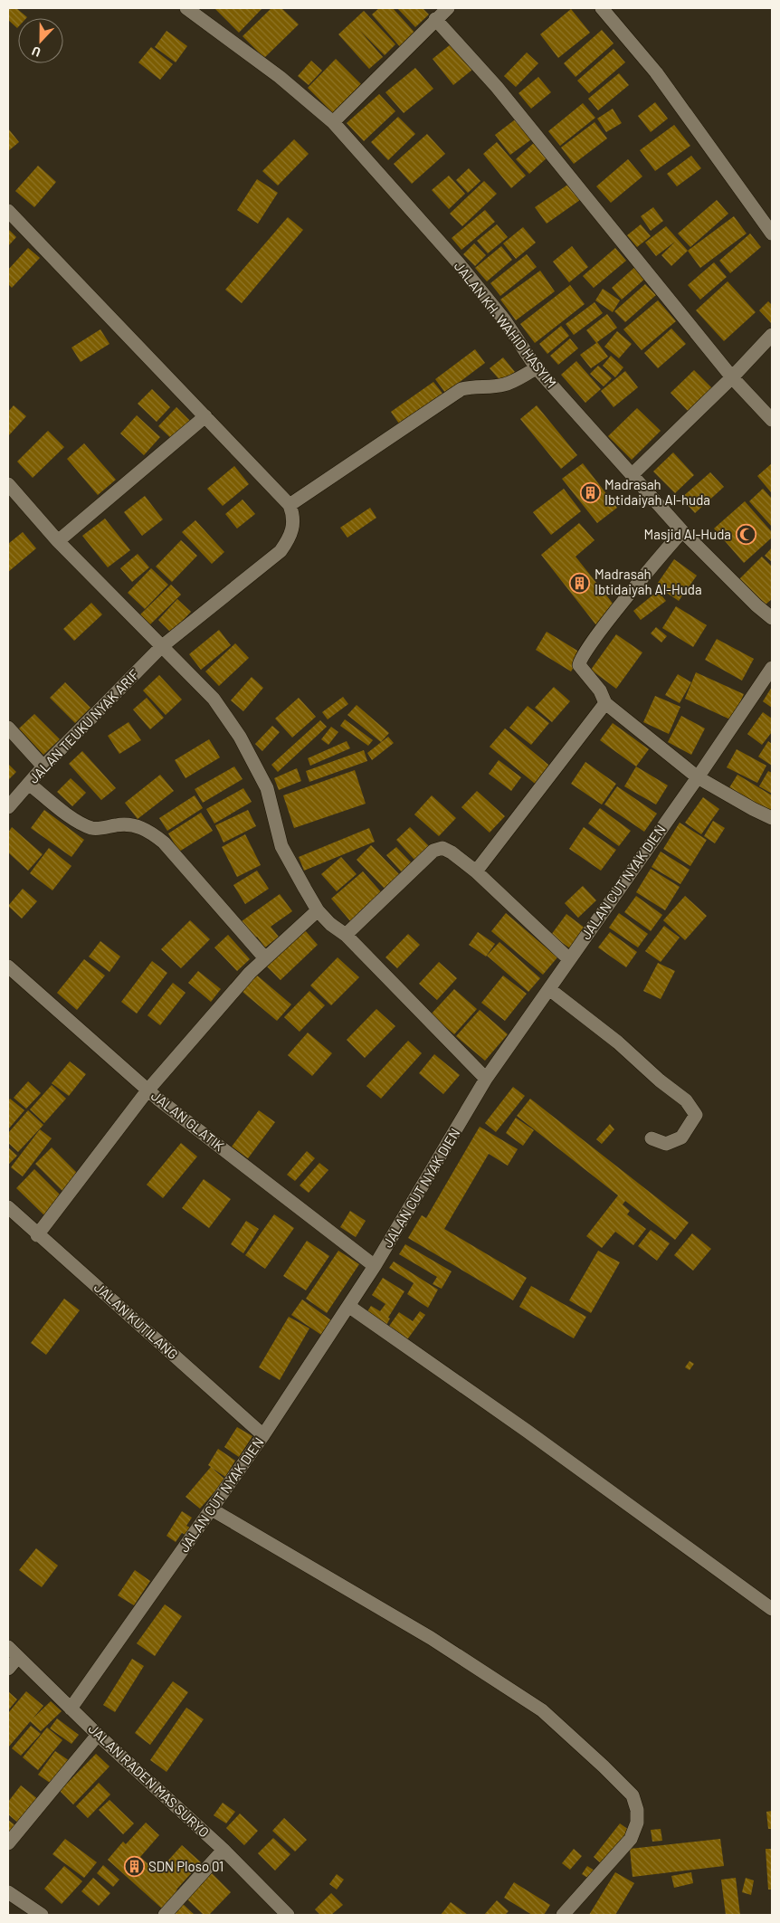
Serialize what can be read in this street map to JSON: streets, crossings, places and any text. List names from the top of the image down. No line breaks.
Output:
{"streets":{"street":["JALAN KH. WAHID HASYIM","JALAN TEUKU NYAK ARIF","JALAN CUT NYAK DIEN","JALAN GLATIK","JALAN KUTILANG","JALAN RADEN MAS SURYO"]},"crossings":[["JALAN CUT NYAK DIEN","JALAN GLATIK"],["JALAN CUT NYAK DIEN","JALAN KUTILANG"],["JALAN CUT NYAK DIEN","JALAN RADEN MAS SURYO"]],"places":{"building":["Madrasah Ibtidaiyah Al-huda","Madrasah Ibtidaiyah Al-Huda","SDN Ploso 01"],"mosque":["Masjid Al-Huda"]},"north":"bottom"}
